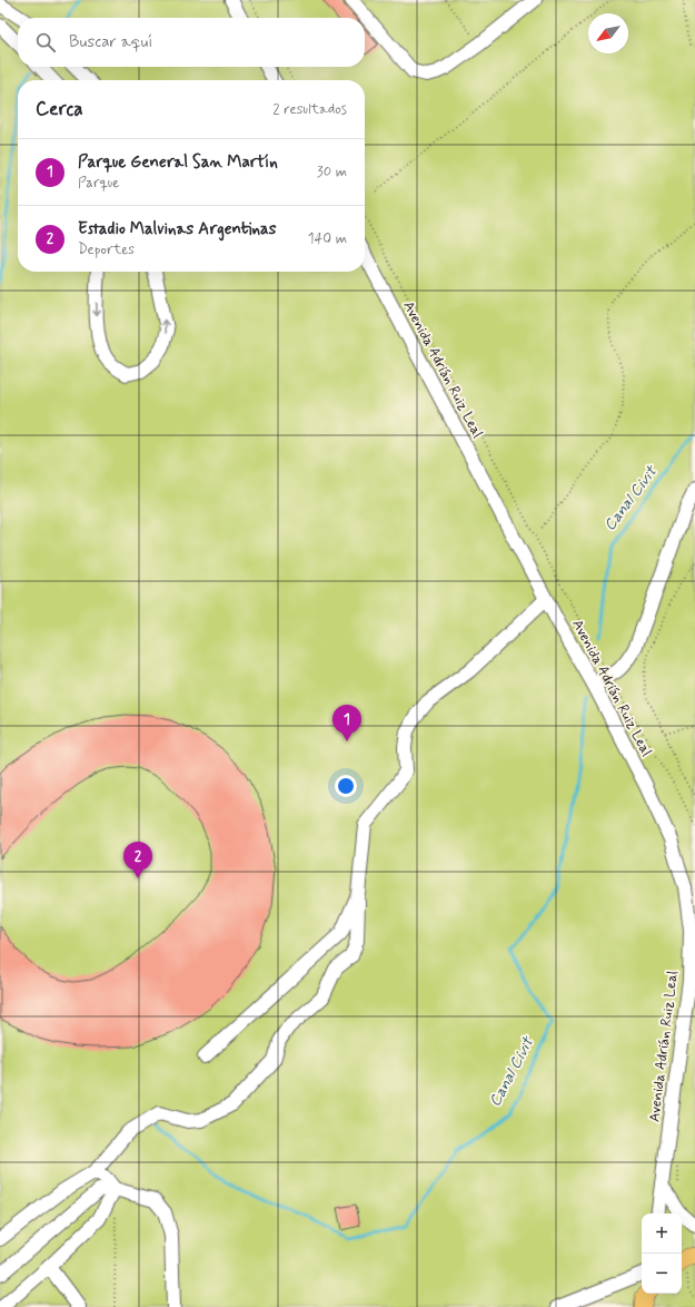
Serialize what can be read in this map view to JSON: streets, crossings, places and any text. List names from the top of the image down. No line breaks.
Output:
{"streets":{"street":["Avenida Adrián Ruiz Leal"]},"water":["Canal Civit"],"north":"bottom left","page":{"search":"Buscar aquí","heading":["Cerca","2 resultados"],"list":[{"mark":"1","name":"Parque General San Martín","note":"Parque","value":"30 m"},{"mark":"2","name":"Estadio Malvinas Argentinas","note":"Deportes","value":"140 m"}],"pins":["1","2"],"map_buttons":["+","−"]}}
